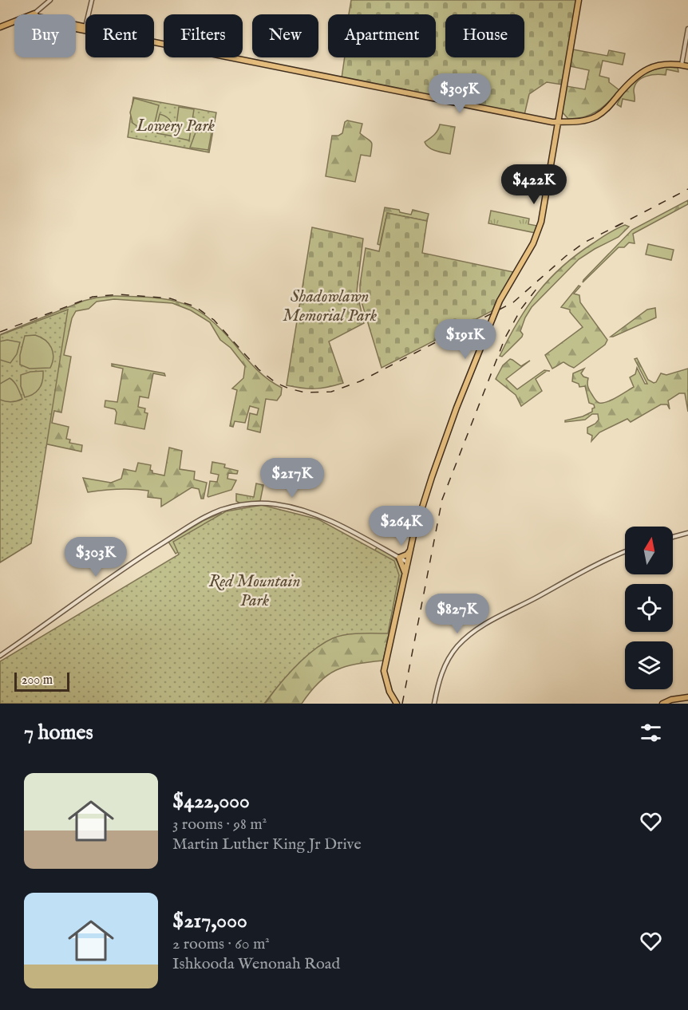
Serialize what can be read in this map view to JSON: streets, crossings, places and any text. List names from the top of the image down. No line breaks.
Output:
{"parks":["Lowery Park","Shadowlawn Memorial Park","Red Mountain Park"],"scale_bar":"200 m","north":"top","page":{"chip":["Buy","Rent","Filters","New","Apartment","House"],"price":["$305K","$422K","$191K","$217K","$264K","$303K","$827K"],"scale":"200 m","heading":"7 homes","list":[{"name":"$422,000","note":"3 rooms · 98 m² · Martin Luther King Jr Drive"},{"name":"$217,000","note":"2 rooms · 60 m² · Ishkooda Wenonah Road"}]}}
